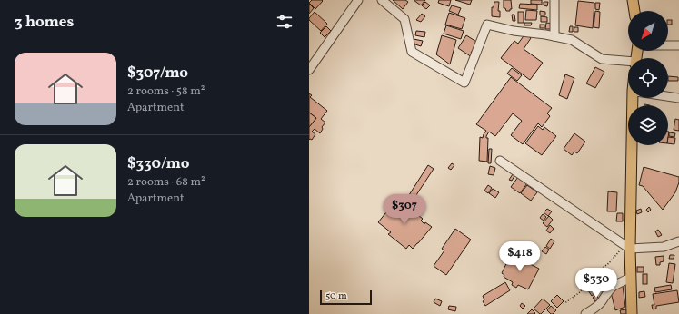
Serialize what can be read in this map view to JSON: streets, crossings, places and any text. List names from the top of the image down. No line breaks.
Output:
{"scale_bar":"50 m","north":"bottom left","page":{"heading":"3 homes","list":[{"name":"$307/mo","note":"2 rooms · 58 m² · Apartment"},{"name":"$330/mo","note":"2 rooms · 68 m² · Apartment"}],"price":["$307","$418","$330"],"scale":"50 m"}}
